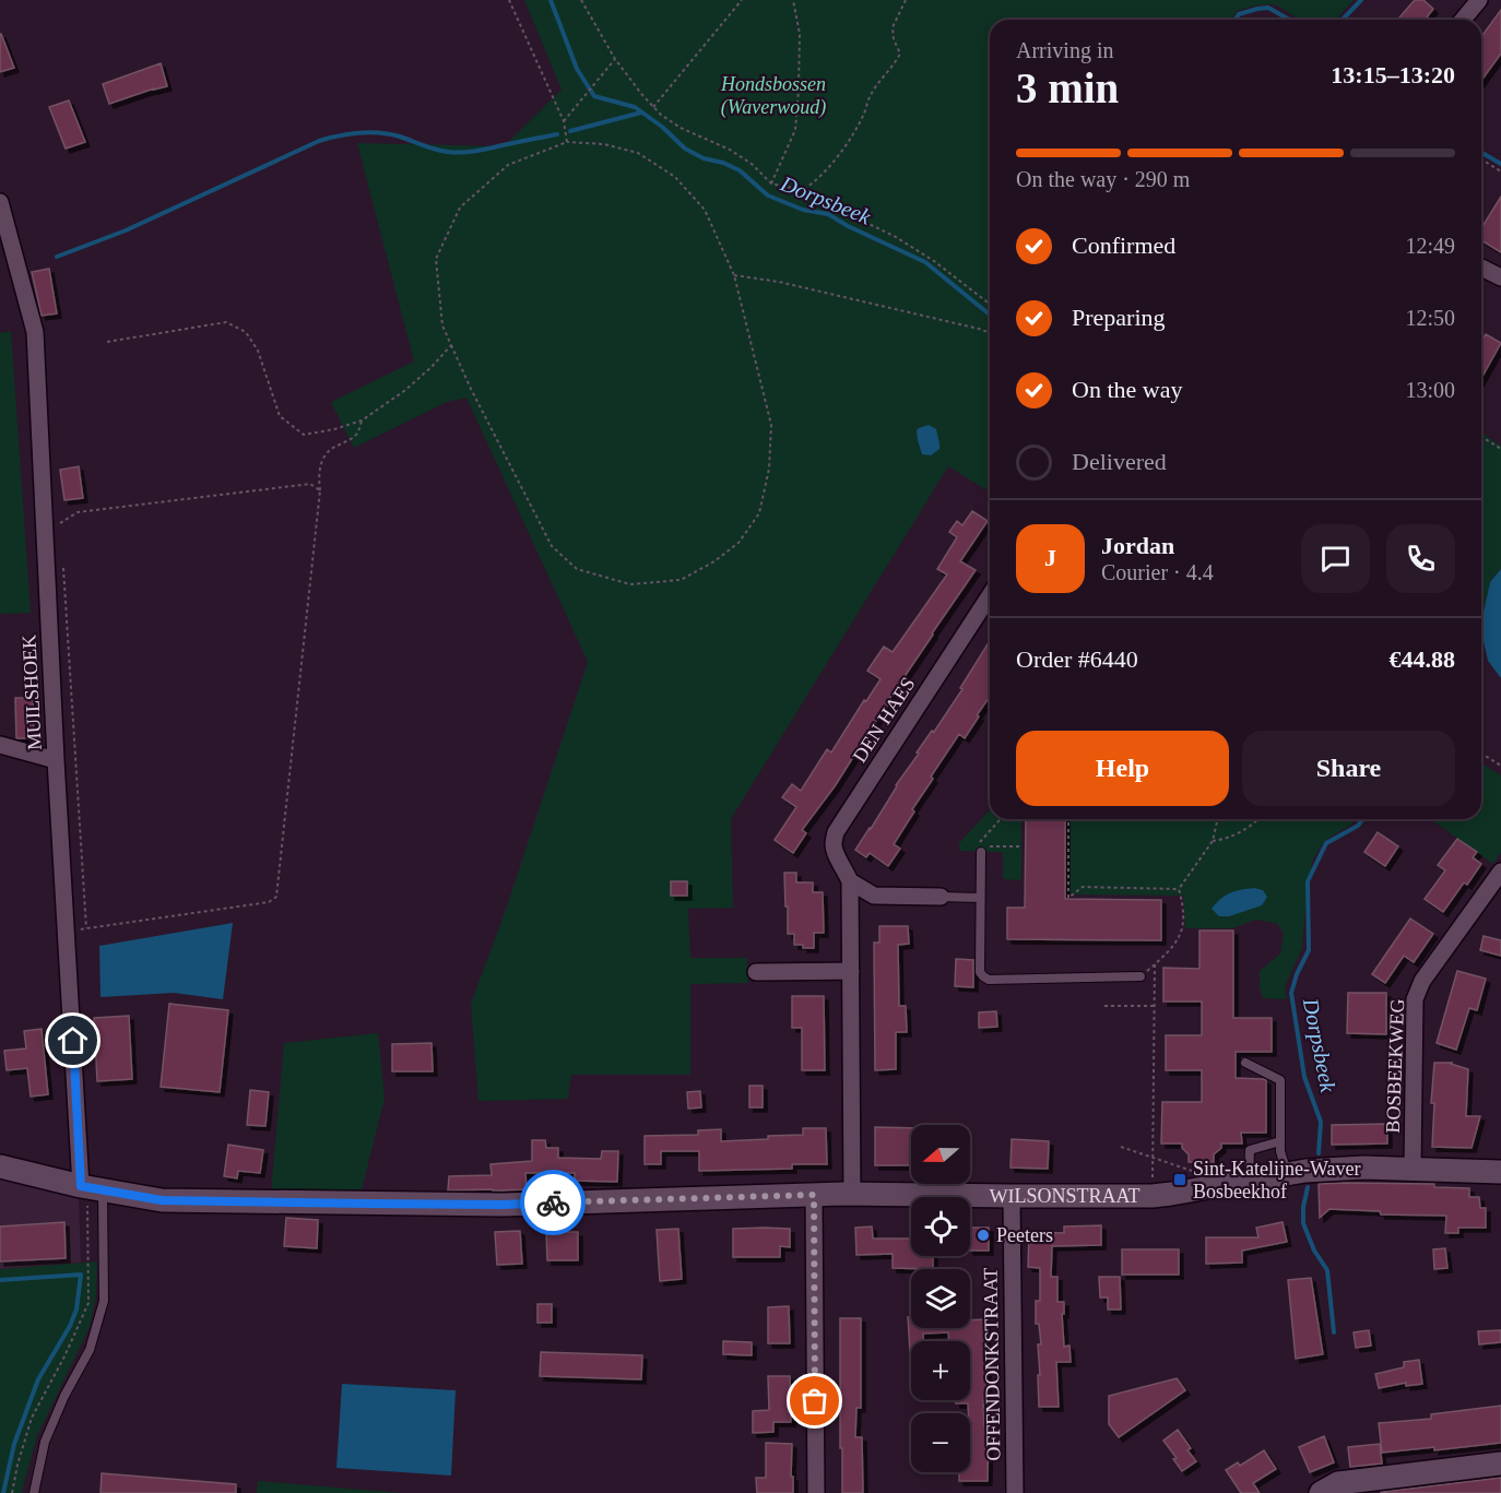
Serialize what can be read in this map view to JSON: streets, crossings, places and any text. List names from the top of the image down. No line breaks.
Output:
{"streets":{"street":["MUILSHOEK","DEN HAES","BOSBEEKWEG","WILSONSTRAAT","OFFENDONKSTRAAT"]},"crossings":[["MUILSHOEK","WILSONSTRAAT"],["DEN HAES","WILSONSTRAAT"],["BOSBEEKWEG","WILSONSTRAAT"],["WILSONSTRAAT","OFFENDONKSTRAAT"]],"water":["Dorpsbeek"],"parks":["Hondsbossen (Waverwoud)"],"places":{"transit":["Sint-Katelijne-Waver Bosbeekhof"],"other":["Peeters"]},"north":"left","page":{"heading":["3 min","Arriving in","13:15–13:20"],"panel":["Jordan","Courier · 4.4","Order #6440","€44.88"],"bar":"On the way · 290 m","list":[["Confirmed","12:49"],["Preparing","12:50"],["On the way","13:00"],"Delivered"],"round":"J","buttons":["Help","Share"],"map_buttons":["+","−"]}}
